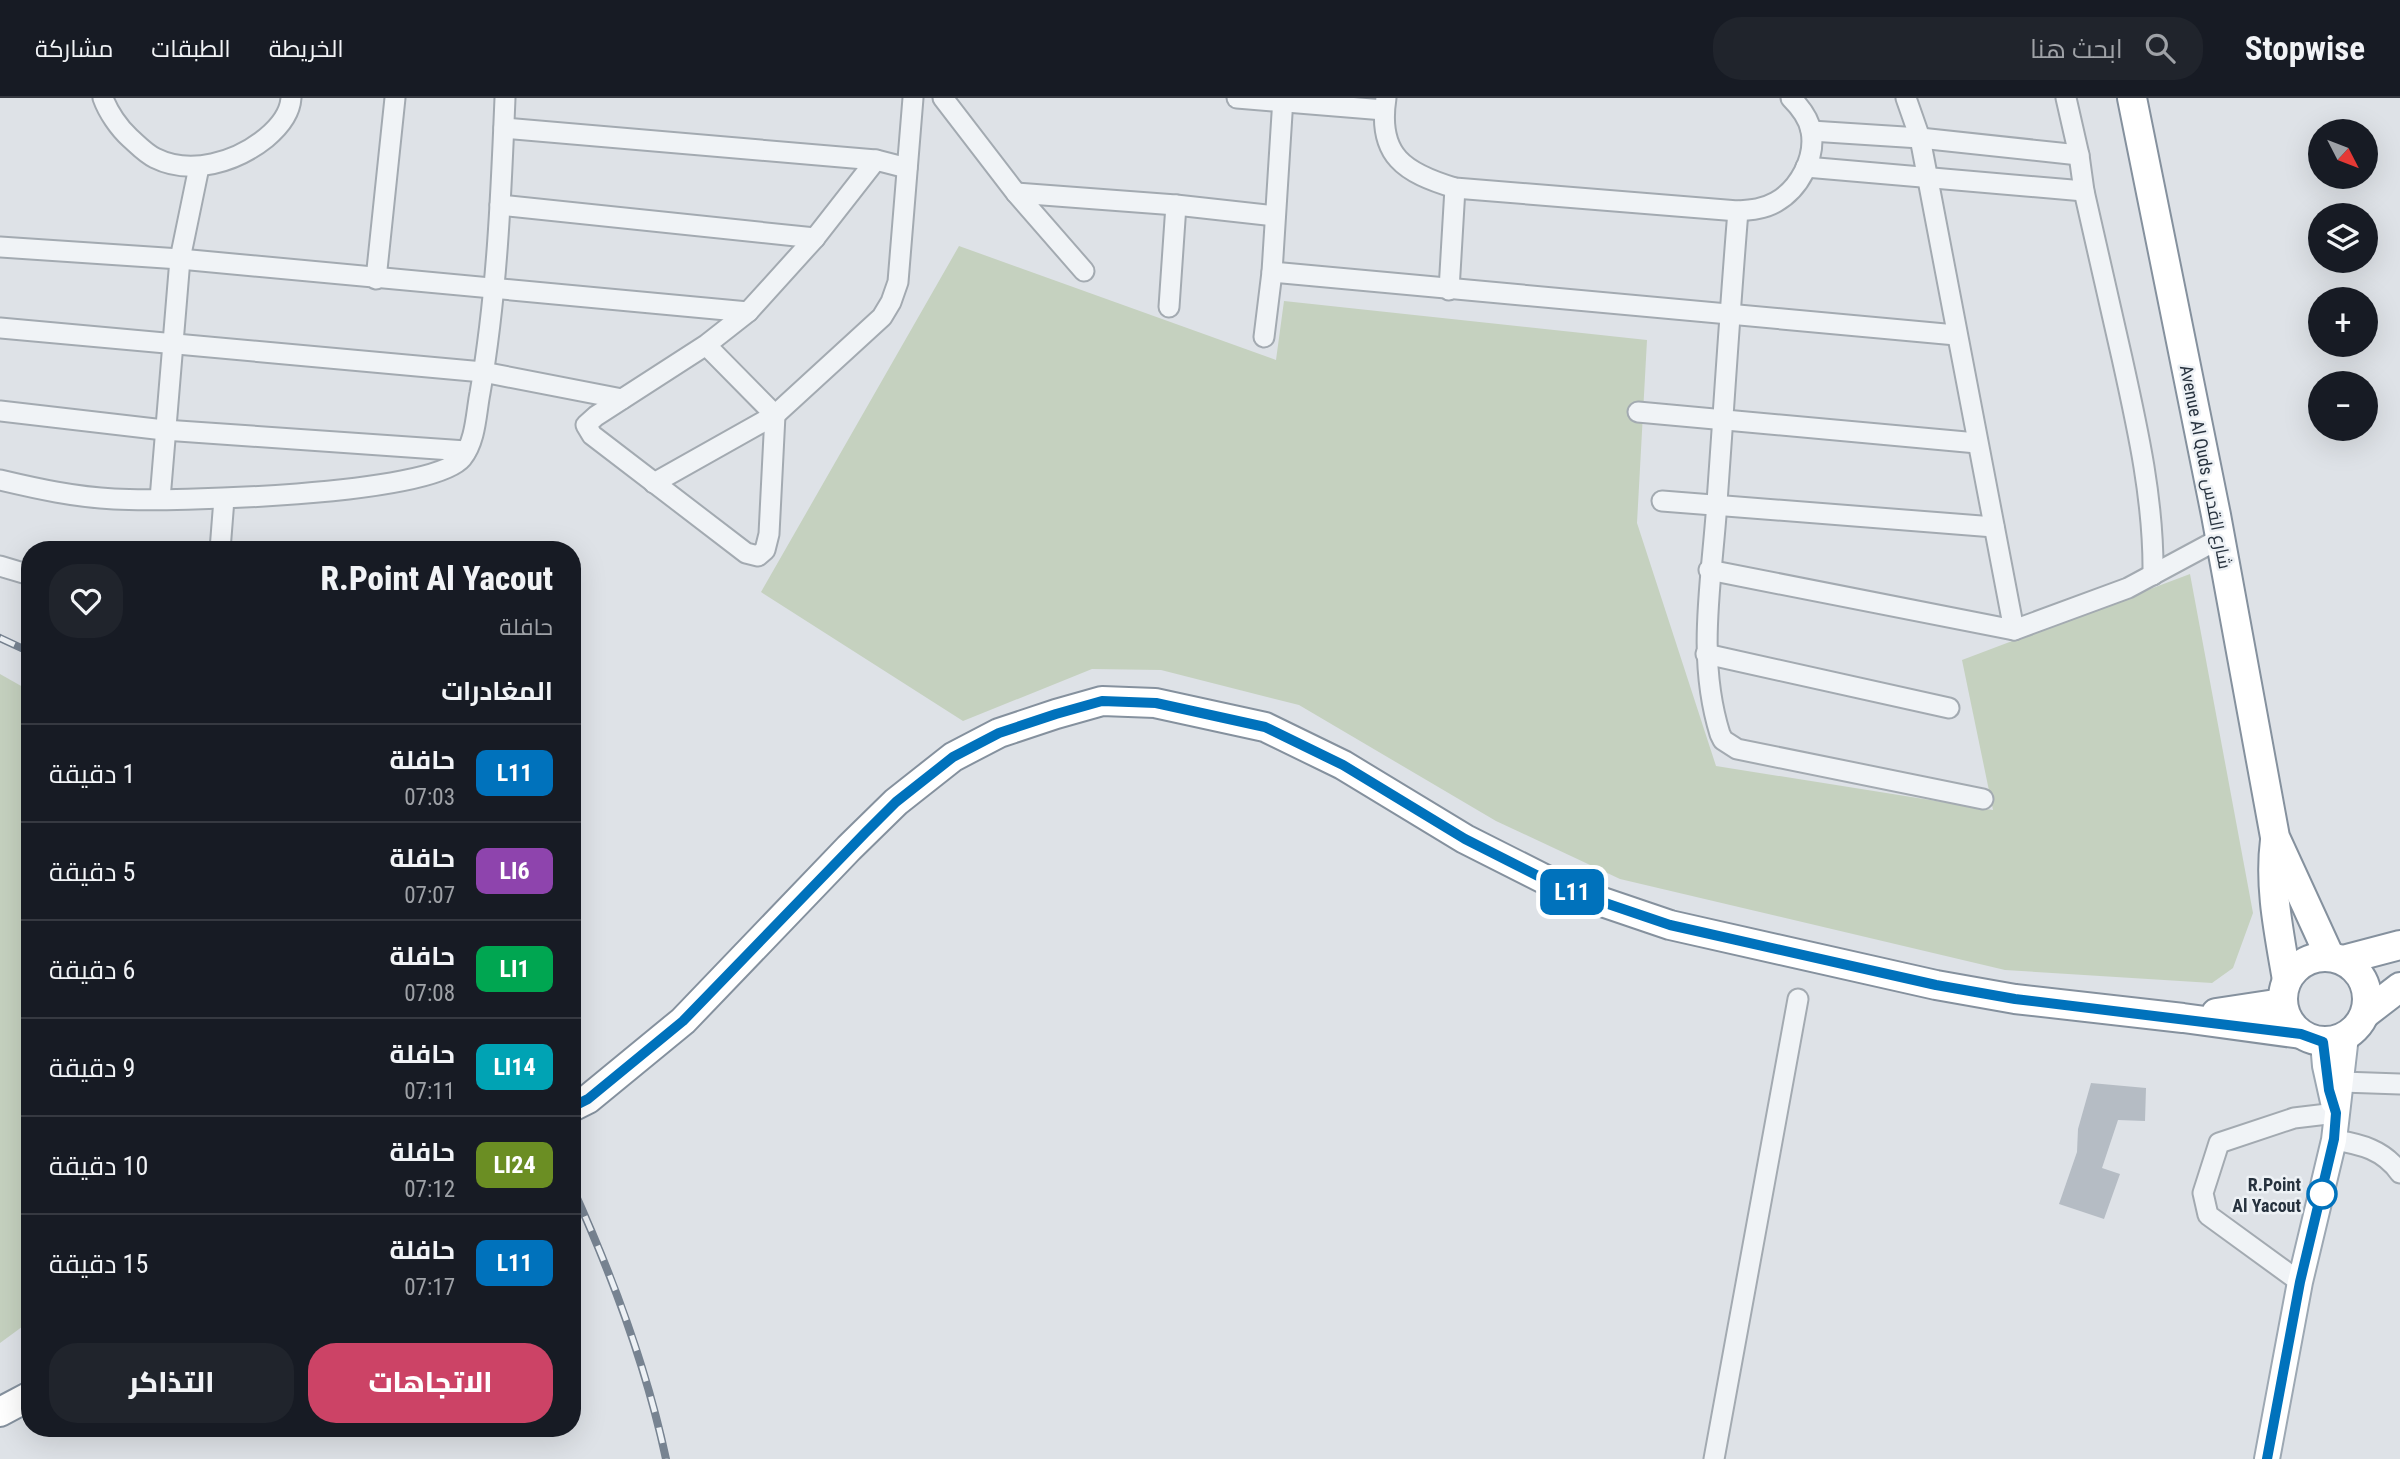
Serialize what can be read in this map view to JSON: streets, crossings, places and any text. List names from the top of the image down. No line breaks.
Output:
{"streets":{"highway":["Avenue Al Quds شارع القدس"]},"places":["R.Point Al Yacout"],"lines":["bus line L11"],"north":"bottom right","page":{"header":"Stopwise","search":"ابحث هنا","nav":["الخريطة","الطبقات","مشاركة"],"on_map":"L11","map_buttons":["+","−"],"heading":[["R.Point Al Yacout","حافلة"],"المغادرات"],"list":[{"mark":"L11","name":"حافلة","note":"07:03","value":"1 دقيقة"},{"mark":"LI6","name":"حافلة","note":"07:07","value":"5 دقيقة"},{"mark":"LI1","name":"حافلة","note":"07:08","value":"6 دقيقة"},{"mark":"LI14","name":"حافلة","note":"07:11","value":"9 دقيقة"},{"mark":"LI24","name":"حافلة","note":"07:12","value":"10 دقيقة"},{"mark":"L11","name":"حافلة","note":"07:17","value":"15 دقيقة"}],"buttons":["الاتجاهات","التذاكر"]}}
